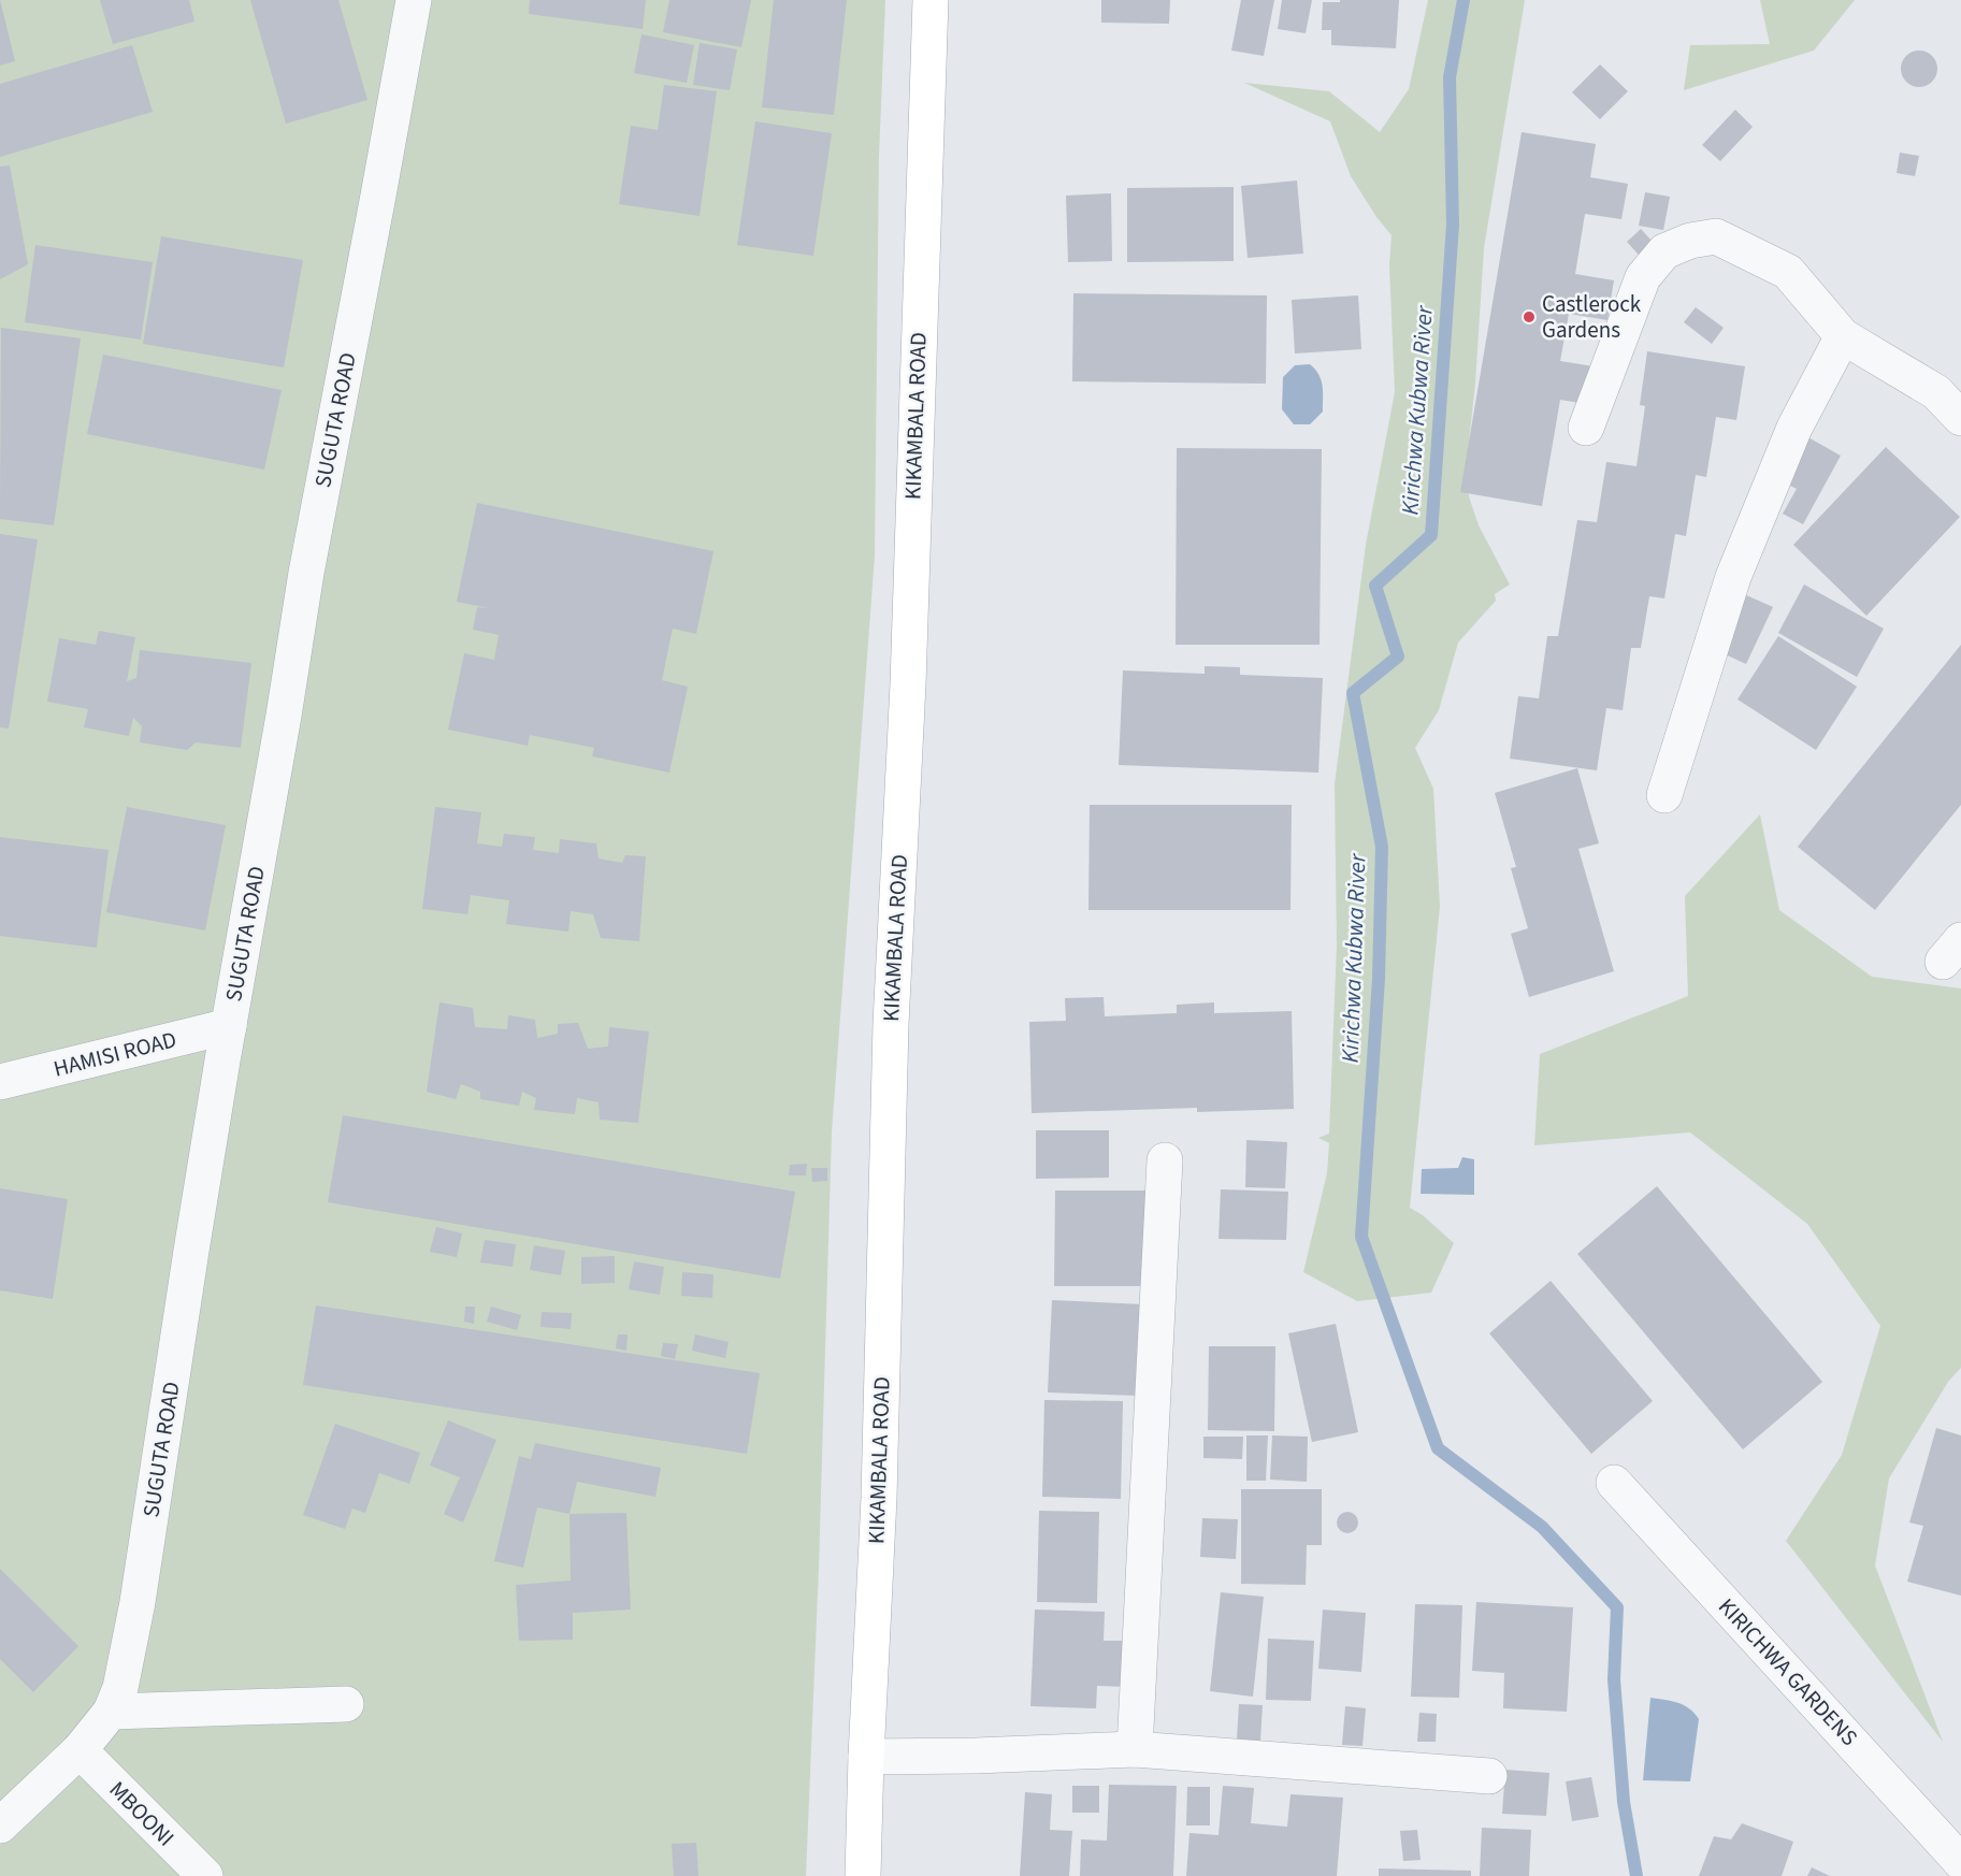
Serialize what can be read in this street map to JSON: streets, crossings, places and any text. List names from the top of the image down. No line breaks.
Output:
{"streets":{"main road":["KIKAMBALA ROAD"],"street":["SUGUTA ROAD","HAMISI ROAD","KIRICHWA GARDENS","MBOONI"]},"crossings":[["SUGUTA ROAD","HAMISI ROAD"],["SUGUTA ROAD","MBOONI"]],"water":["Kirichwa Kubwa River"],"places":["Castlerock Gardens"]}
